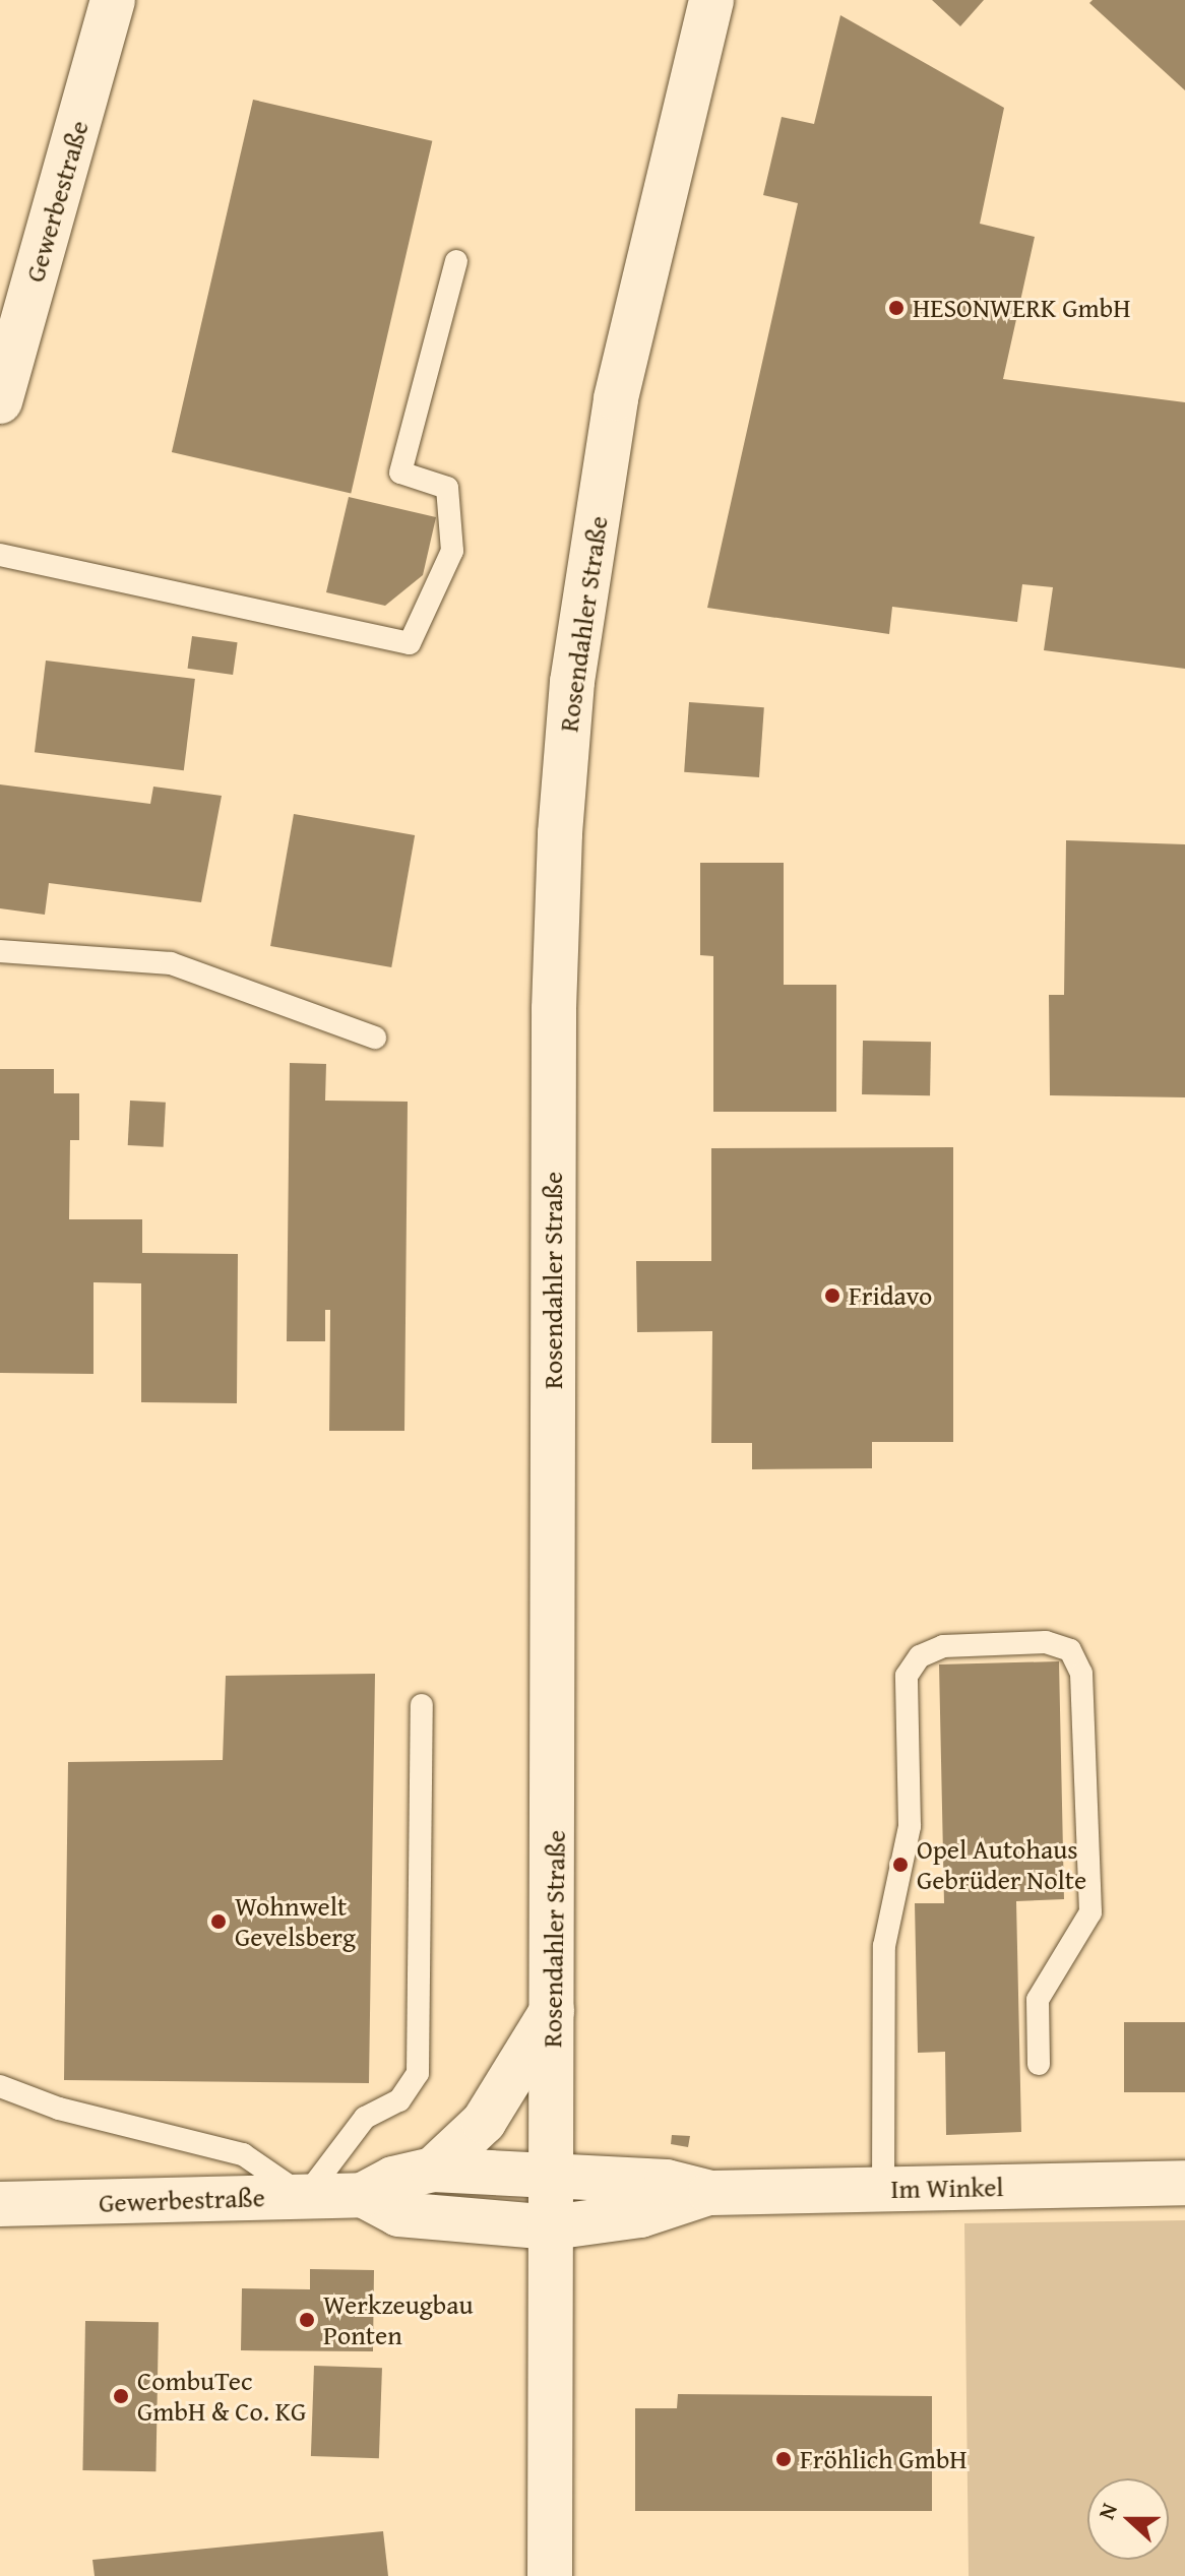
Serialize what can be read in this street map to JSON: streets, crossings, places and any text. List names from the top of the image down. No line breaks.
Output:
{"streets":{"main road":["Gewerbestraße","Rosendahler Straße","Im Winkel"]},"crossings":[["Gewerbestraße","Rosendahler Straße"],["Gewerbestraße","Im Winkel"],["Rosendahler Straße","Im Winkel"]],"places":["HESONWERK GmbH","Fridavo","Opel Autohaus Gebrüder Nolte","Wohnwelt Gevelsberg","Werkzeugbau Ponten","CombuTec GmbH & Co. KG","Fröhlich GmbH"],"north":"left"}
